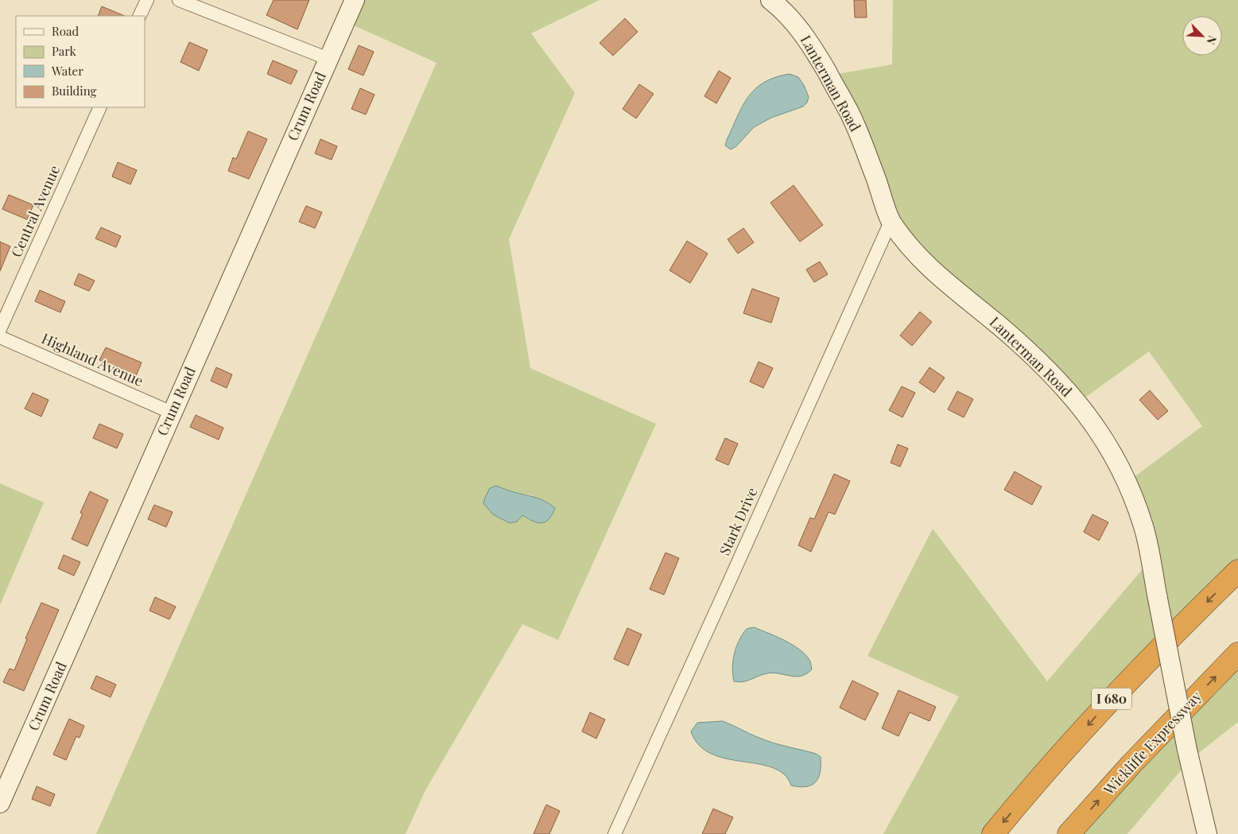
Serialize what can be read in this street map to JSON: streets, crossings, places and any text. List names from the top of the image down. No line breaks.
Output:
{"streets":{"highway":["I 680","Wickliffe Expressway"],"street":["Lanterman Road","Crum Road","Central Avenue","Highland Avenue","Stark Drive"]},"crossings":[["Lanterman Road","Stark Drive"],["Crum Road","Highland Avenue"]],"legend":["Road","Park","Water","Building"],"north":"bottom right"}
